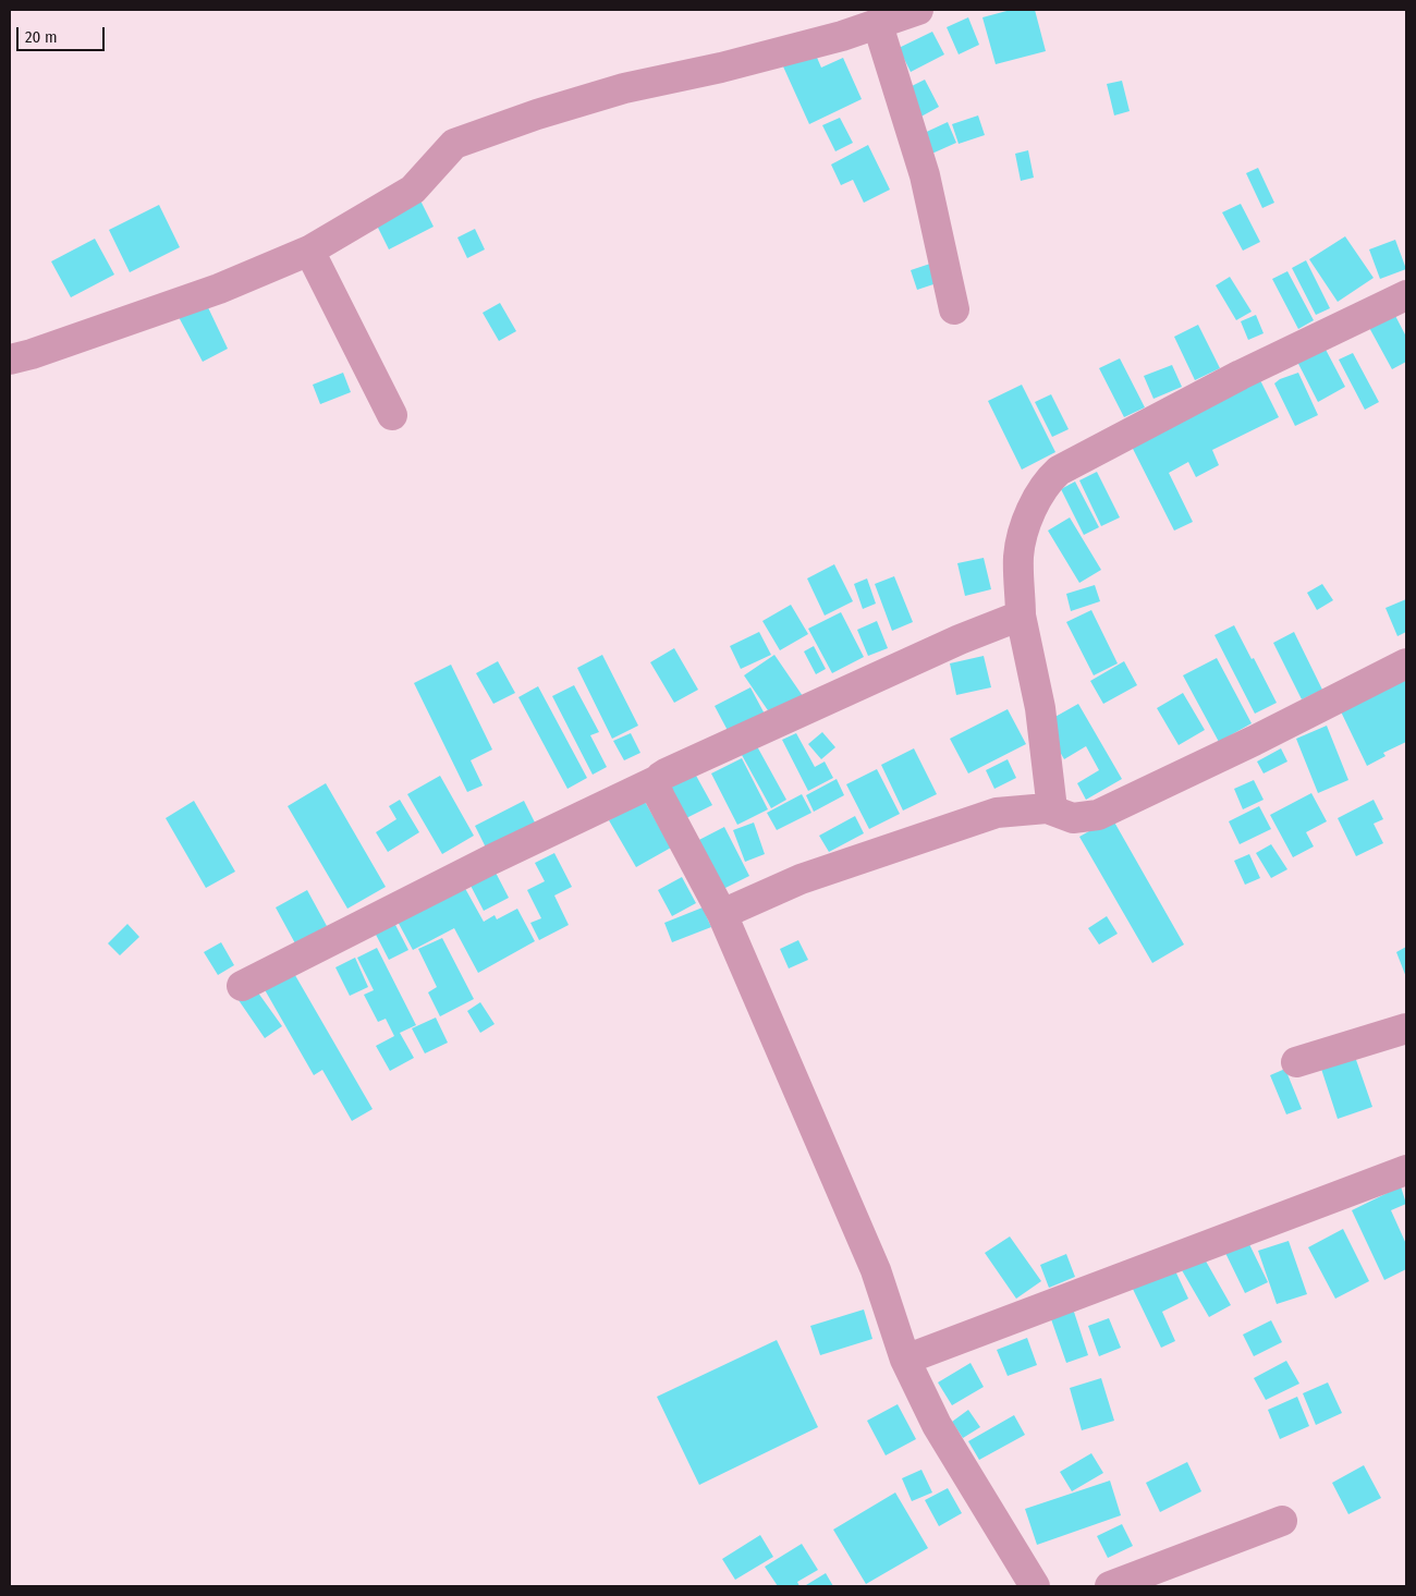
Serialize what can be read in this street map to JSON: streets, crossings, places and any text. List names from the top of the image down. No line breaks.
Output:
{"scale_bar":"20 m"}
